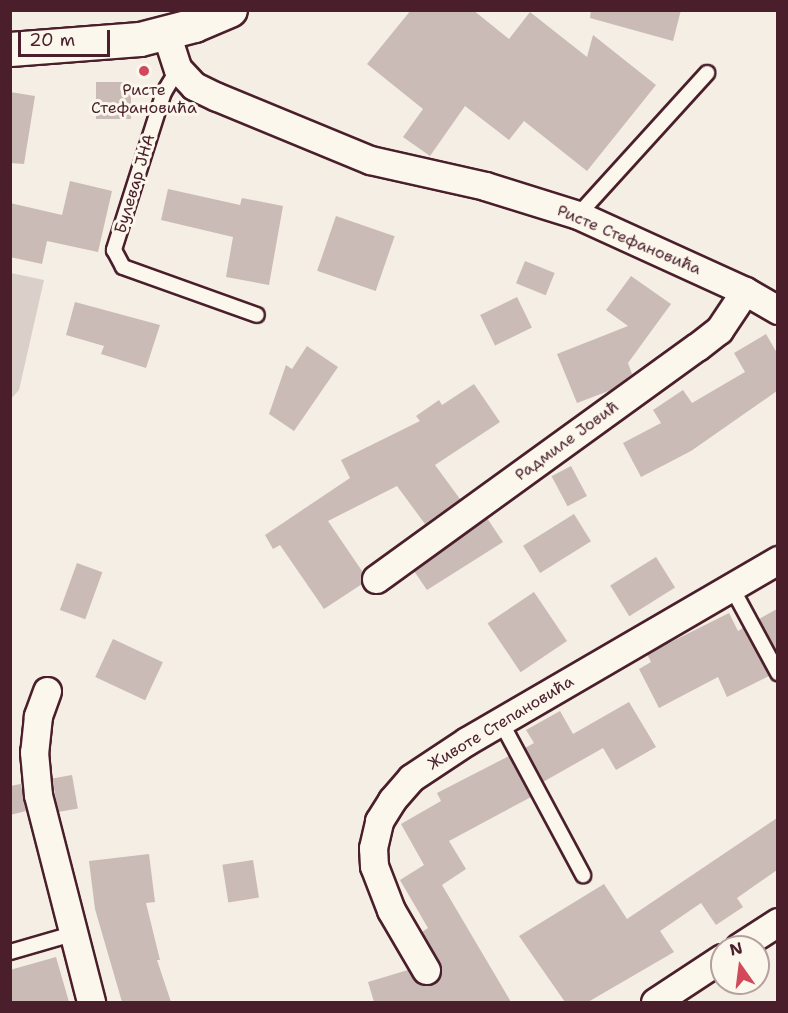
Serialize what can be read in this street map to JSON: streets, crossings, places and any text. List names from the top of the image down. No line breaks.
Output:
{"streets":{"street":["Ристе Стефановића","Радмиле Јовић","Животе Степановића"],"lane":["Булевар ЈНА"]},"crossings":[["Булевар ЈНА","Ристе Стефановића"],["Ристе Стефановића","Радмиле Јовић"]],"places":["Ристе Стефановића"],"scale_bar":"20 m","north":"top"}
